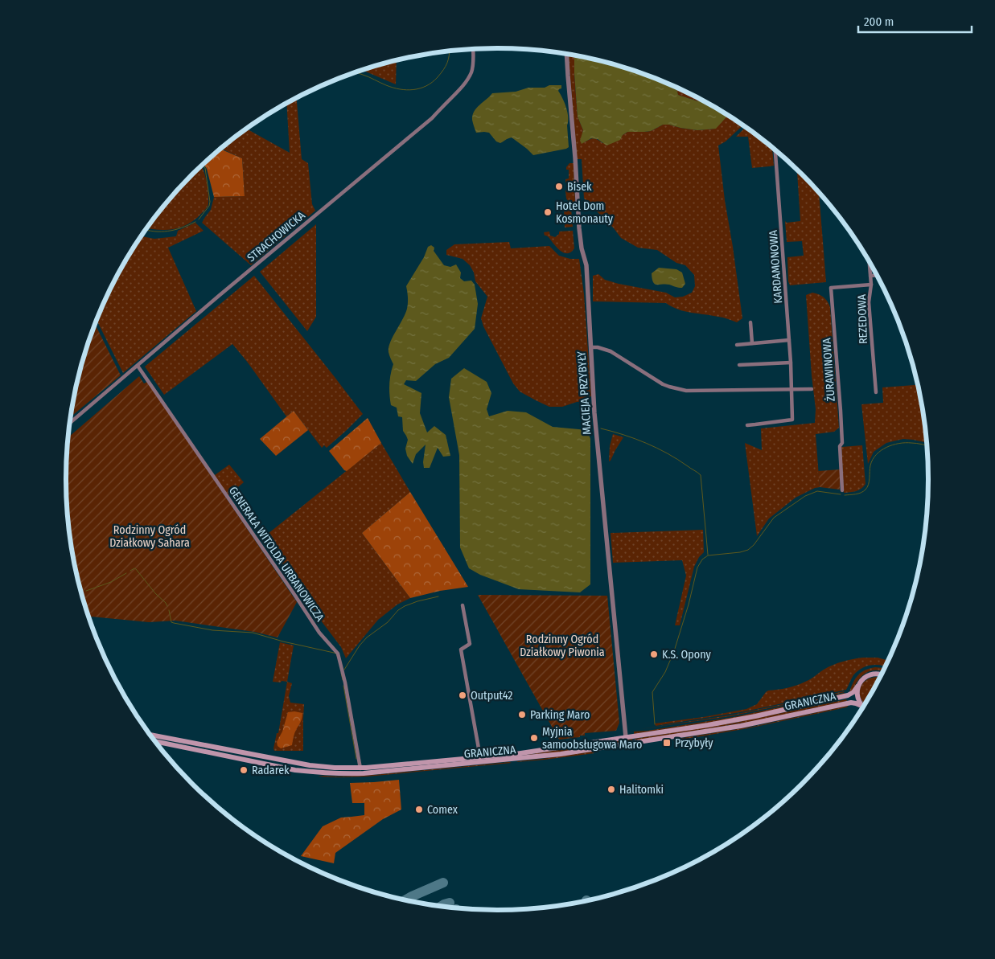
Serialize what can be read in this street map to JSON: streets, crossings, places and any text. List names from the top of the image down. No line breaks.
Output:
{"streets":{"main road":["GRANICZNA"],"street":["STRACHOWICKA","KARDAMONOWA","REZEDOWA","ŻURAWINOWA","MACIEJA PRZYBYŁY","GENERAŁA WITOLDA URBANOWICZA"]},"crossings":[["STRACHOWICKA","GENERAŁA WITOLDA URBANOWICZA"],["REZEDOWA","ŻURAWINOWA"],["MACIEJA PRZYBYŁY","GRANICZNA"],["GENERAŁA WITOLDA URBANOWICZA","GRANICZNA"]],"parks":["Rodzinny Ogród Działkowy Sahara","Rodzinny Ogród Działkowy Piwonia"],"places":{"other":["Bisek","Hotel Dom Kosmonauty","K.S. Opony","Output42","Parking Maro","Myjnia samoobsługowa Maro","Radarek","Halitomki","Comex"],"transit":["Przybyły"]},"scale_bar":"200 m"}
